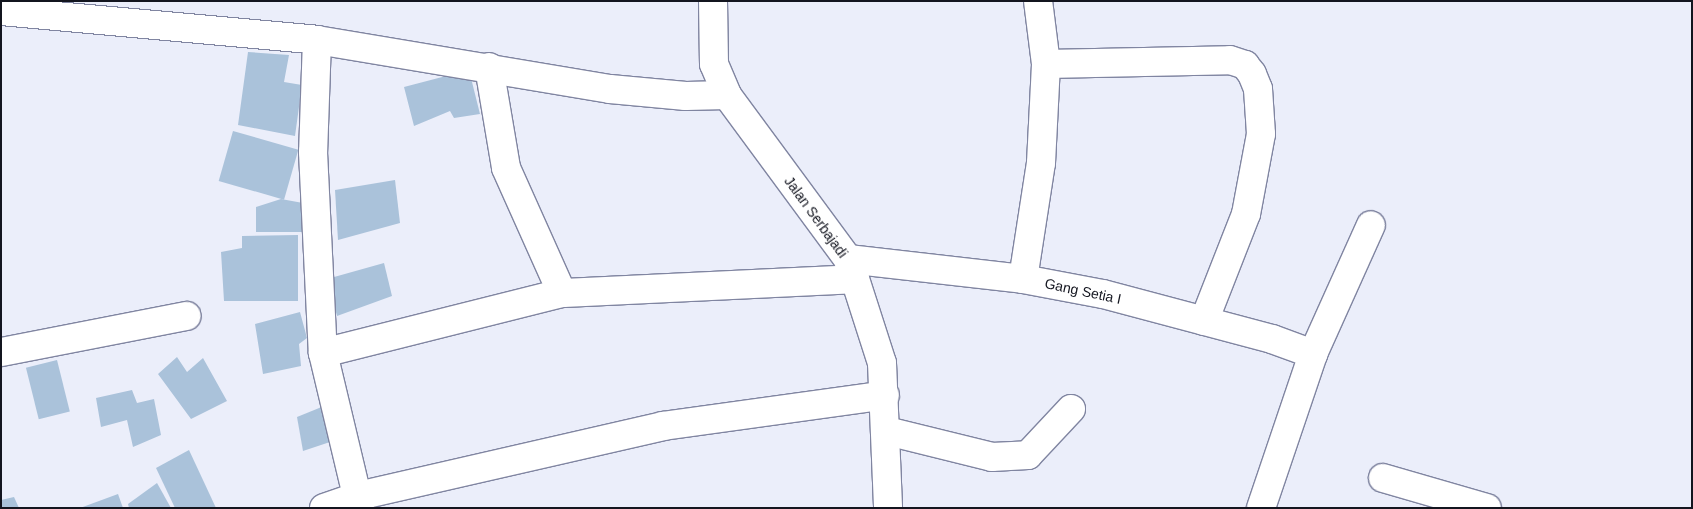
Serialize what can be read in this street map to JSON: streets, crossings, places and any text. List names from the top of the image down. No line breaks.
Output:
{"streets":{"street":["Jalan Serbajadi","Gang Setia I"]},"crossings":[["Jalan Serbajadi","Gang Setia I"]]}
